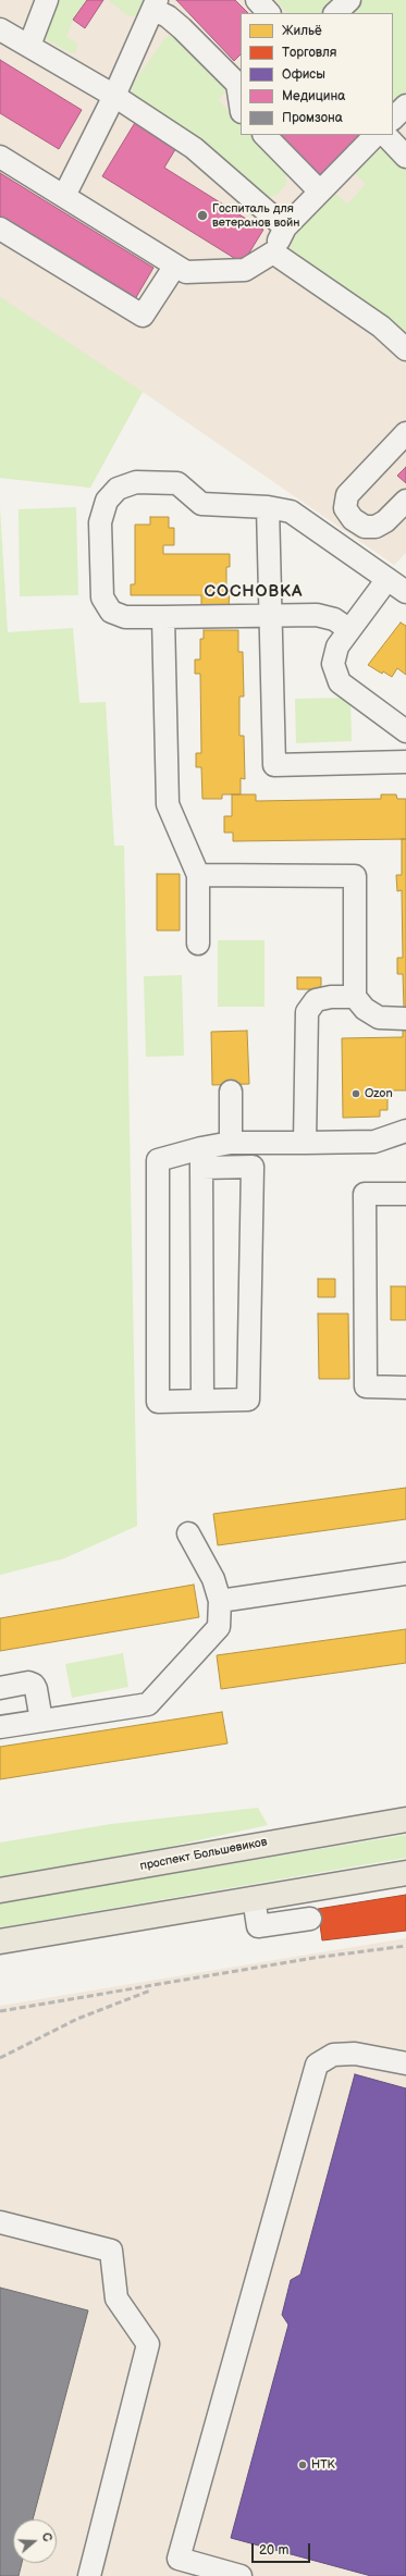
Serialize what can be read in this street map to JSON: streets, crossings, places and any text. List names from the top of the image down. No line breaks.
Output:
{"streets":{"main road":["проспект Большевиков"]},"districts":["СОСНОВКА"],"places":["Госпиталь для ветеранов войн","Ozon","НТК"],"legend":["Жильё","Торговля","Офисы","Медицина","Промзона"],"scale_bar":"20 m","north":"right"}
